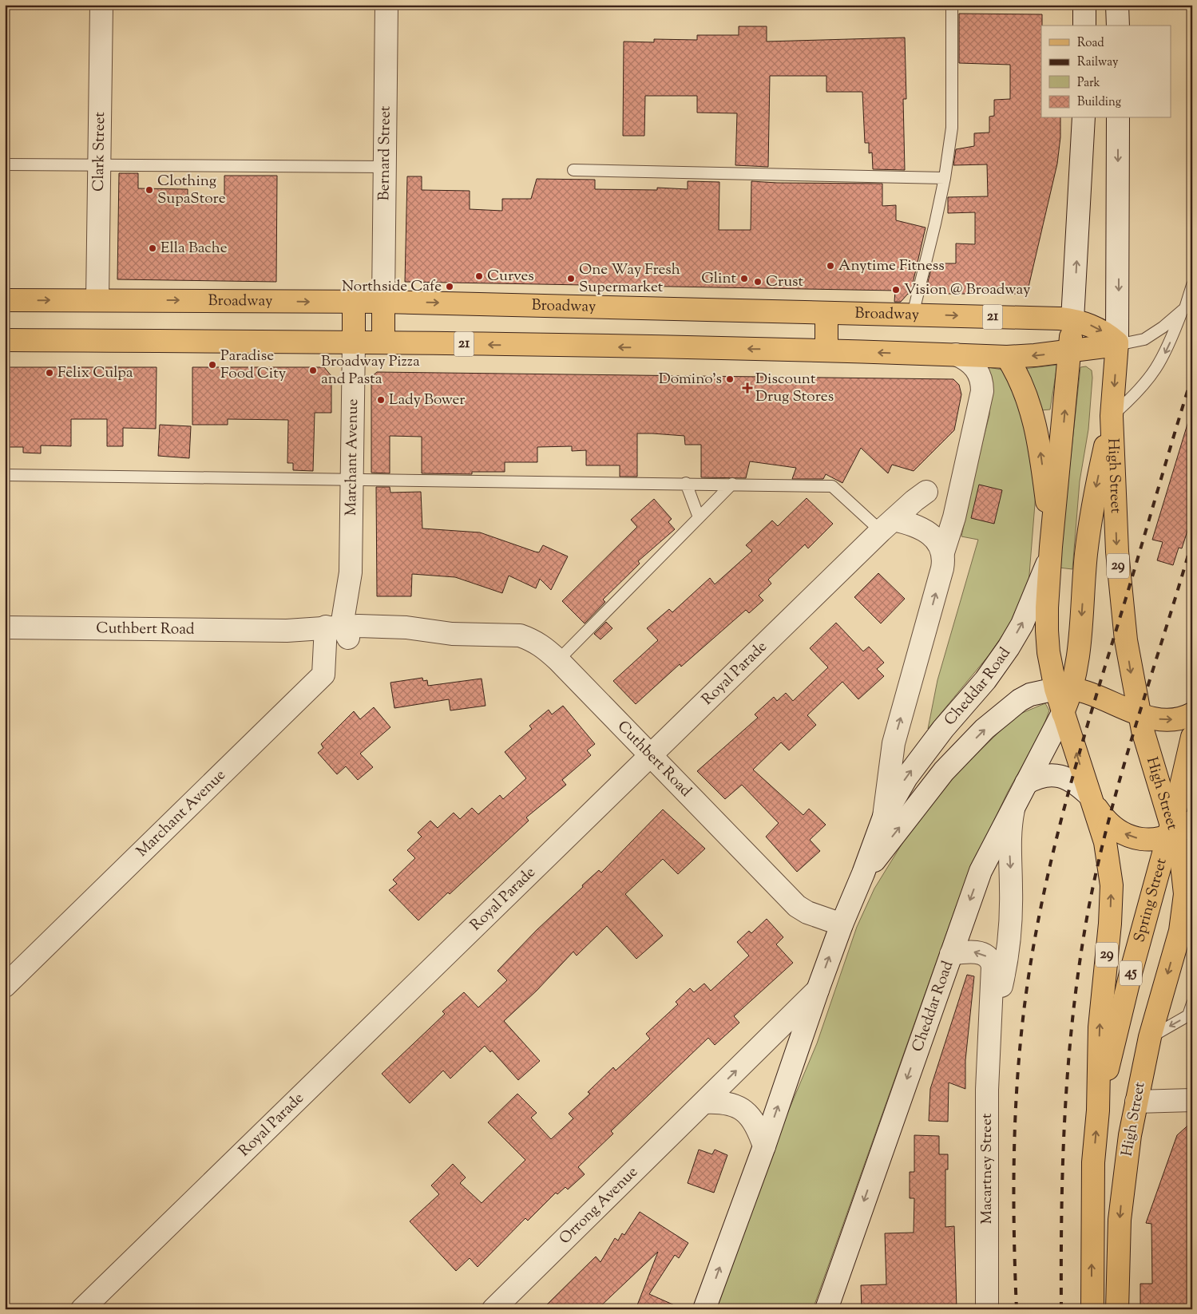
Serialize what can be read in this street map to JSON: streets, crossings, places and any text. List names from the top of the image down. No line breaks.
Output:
{"streets":{"main road":["Broadway","21","High Street","29","Cheddar Road","Spring Street","45"],"street":["Clark Street","Bernard Street","Marchant Avenue","Cuthbert Road","Royal Parade","Macartney Street","Orrong Avenue"]},"crossings":[["Clark Street","Broadway"],["Bernard Street","Broadway"],["Broadway","21"],["Broadway","High Street"],["21","Marchant Avenue"],["21","High Street"],["21","Cheddar Road"],["Marchant Avenue","Cuthbert Road"],["High Street","29"],["High Street","Cheddar Road"],["High Street","Spring Street"],["29","Cheddar Road"],["29","Spring Street"],["Cuthbert Road","Royal Parade"],["Cuthbert Road","Cheddar Road"],["Cheddar Road","Macartney Street"],["Cheddar Road","Orrong Avenue"]],"one_way":["High Street"],"places":{"other":["Clothing SupaStore","Ella Bache","Anytime Fitness","Curves","One Way Fresh Supermarket","Glint","Crust","Northside Cafe","Vision @ Broadway","Paradise Food City","Broadway Pizza and Pasta","Felix Culpa","Domino's","Lady Bower"],"health":["Discount Drug Stores"]},"legend":["Road","Railway","Park","Building"]}
